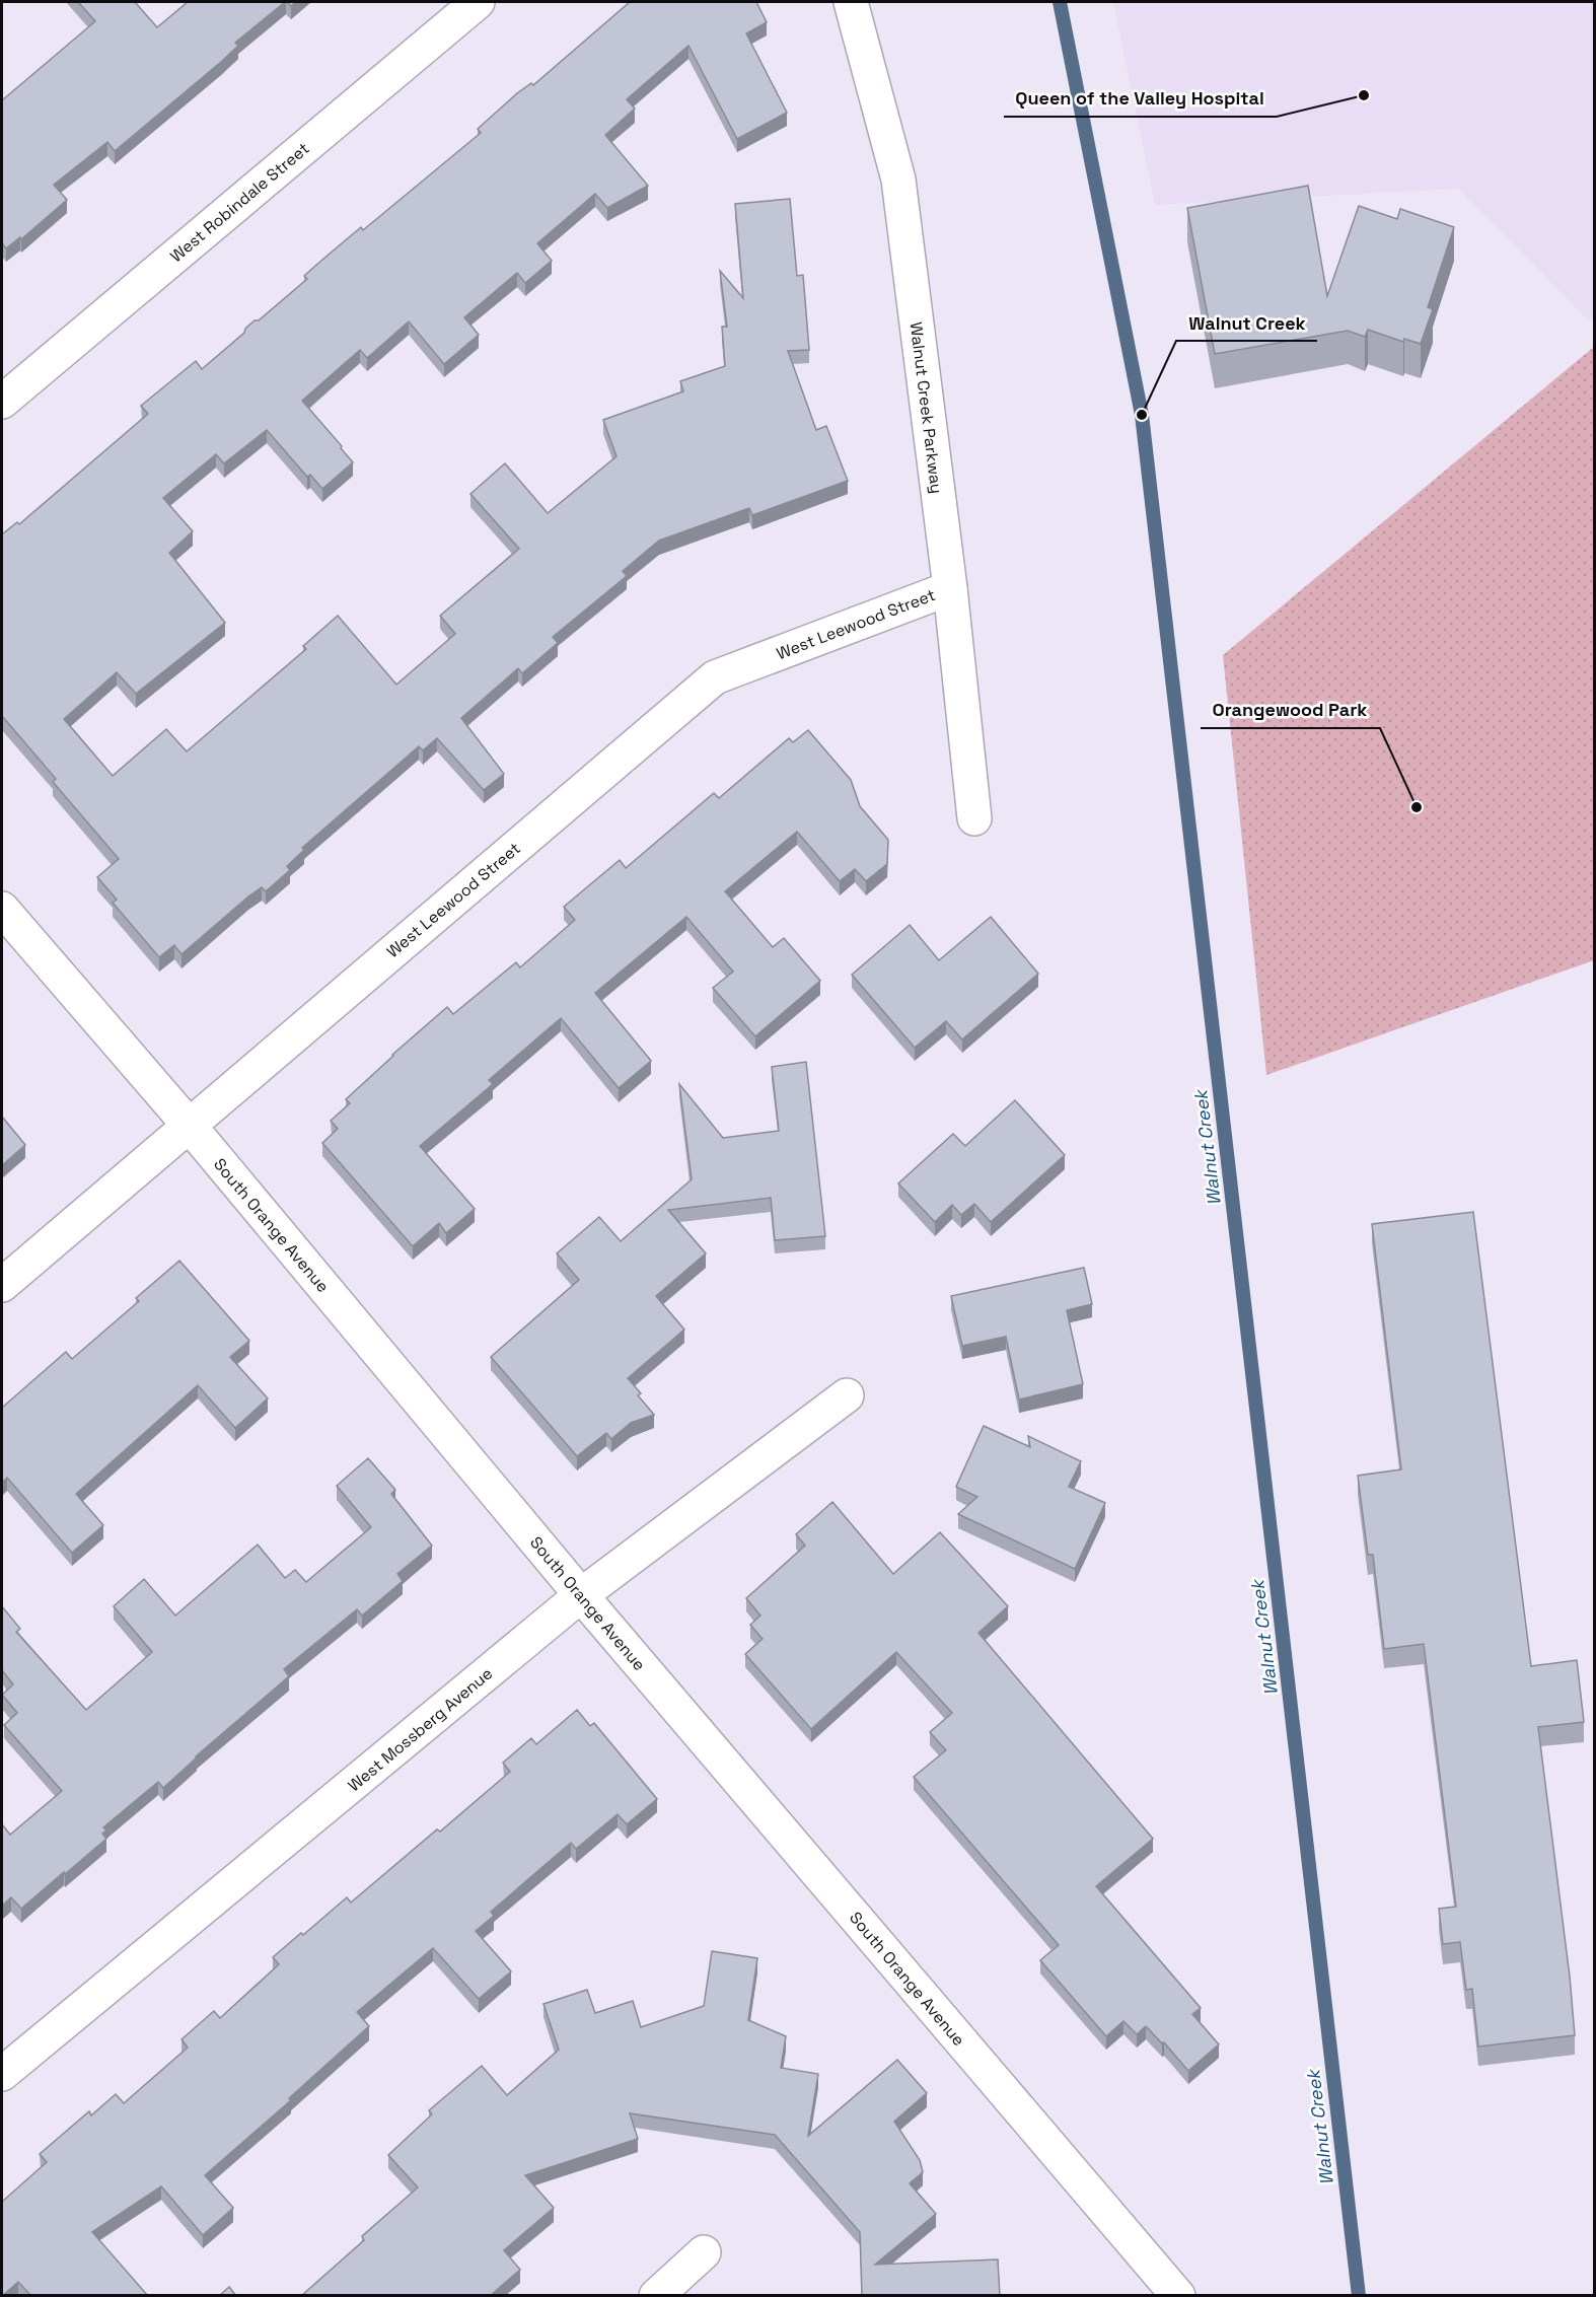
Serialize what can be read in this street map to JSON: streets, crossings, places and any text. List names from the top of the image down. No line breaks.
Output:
{"streets":{"street":["West Robindale Street","Walnut Creek Parkway","West Leewood Street","South Orange Avenue","West Mossberg Avenue"]},"crossings":[["Walnut Creek Parkway","West Leewood Street"],["West Leewood Street","South Orange Avenue"],["South Orange Avenue","West Mossberg Avenue"]],"water":["Walnut Creek"],"places":["Queen of the Valley Hospital","Walnut Creek","Orangewood Park"]}
